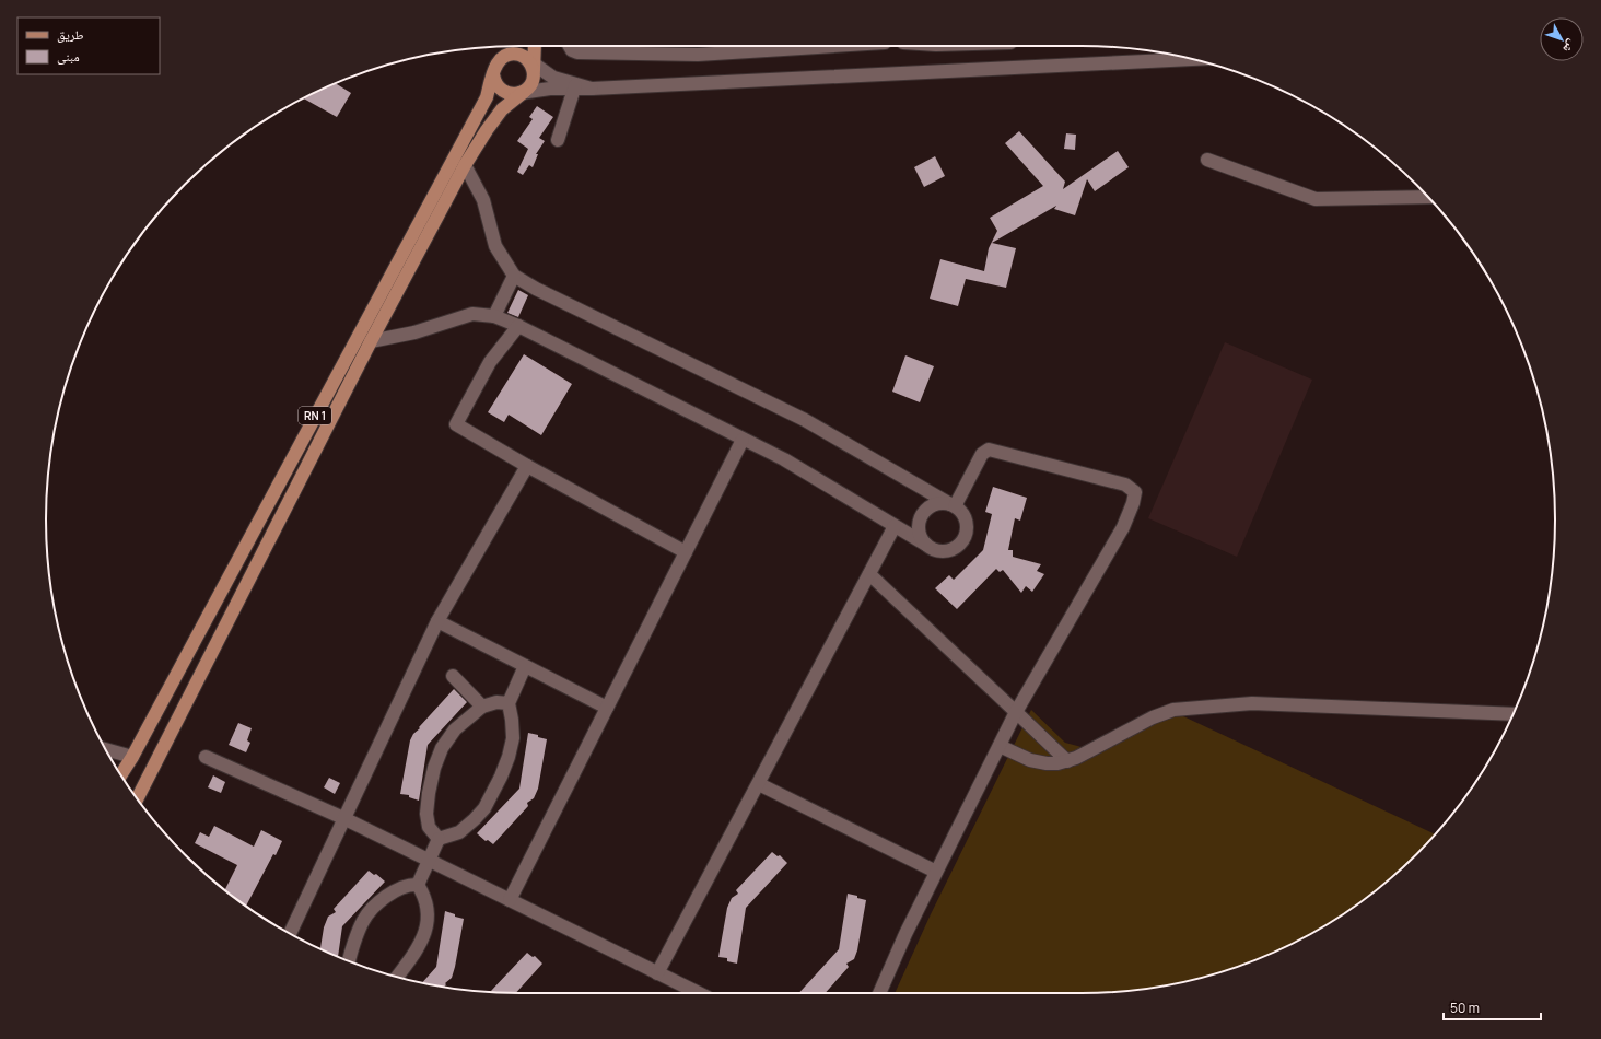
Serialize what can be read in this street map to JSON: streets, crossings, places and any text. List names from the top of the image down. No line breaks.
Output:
{"streets":{"main road":["RN 1"]},"legend":["طريق","مبنى"],"scale_bar":"50 m","north":"bottom right"}
